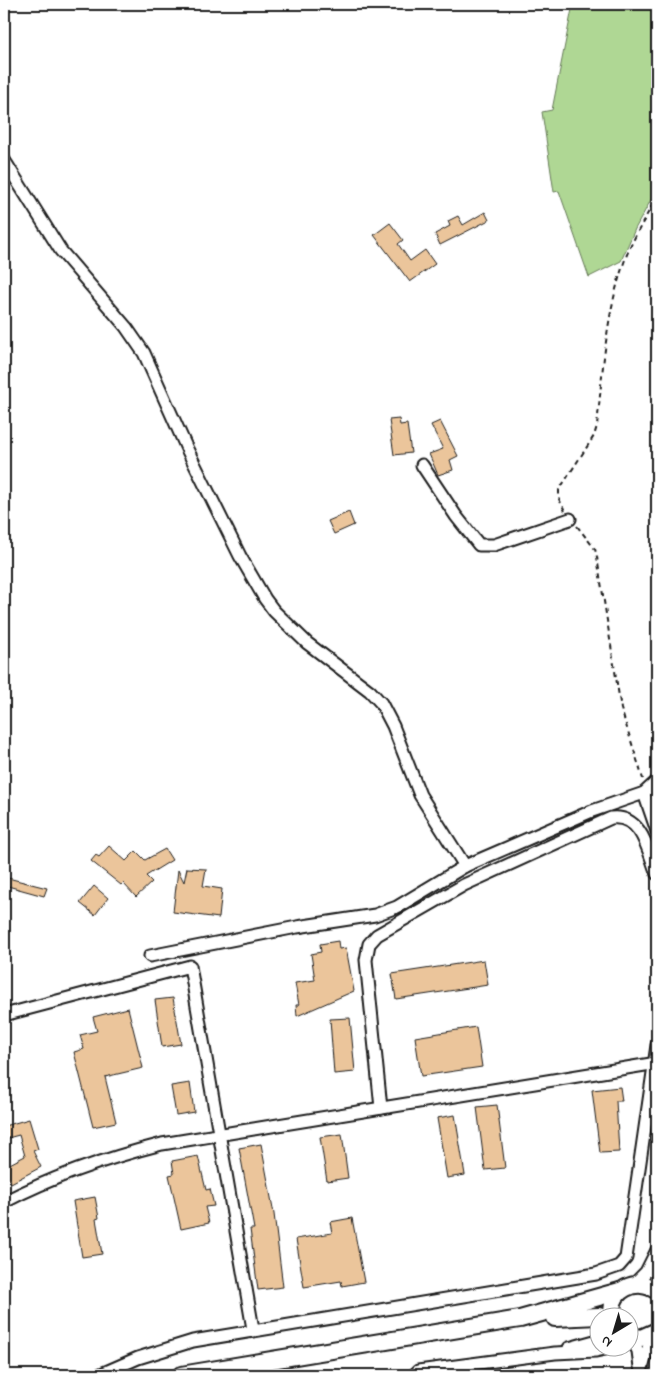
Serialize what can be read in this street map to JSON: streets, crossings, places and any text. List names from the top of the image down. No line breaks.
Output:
{"north":"bottom left"}
